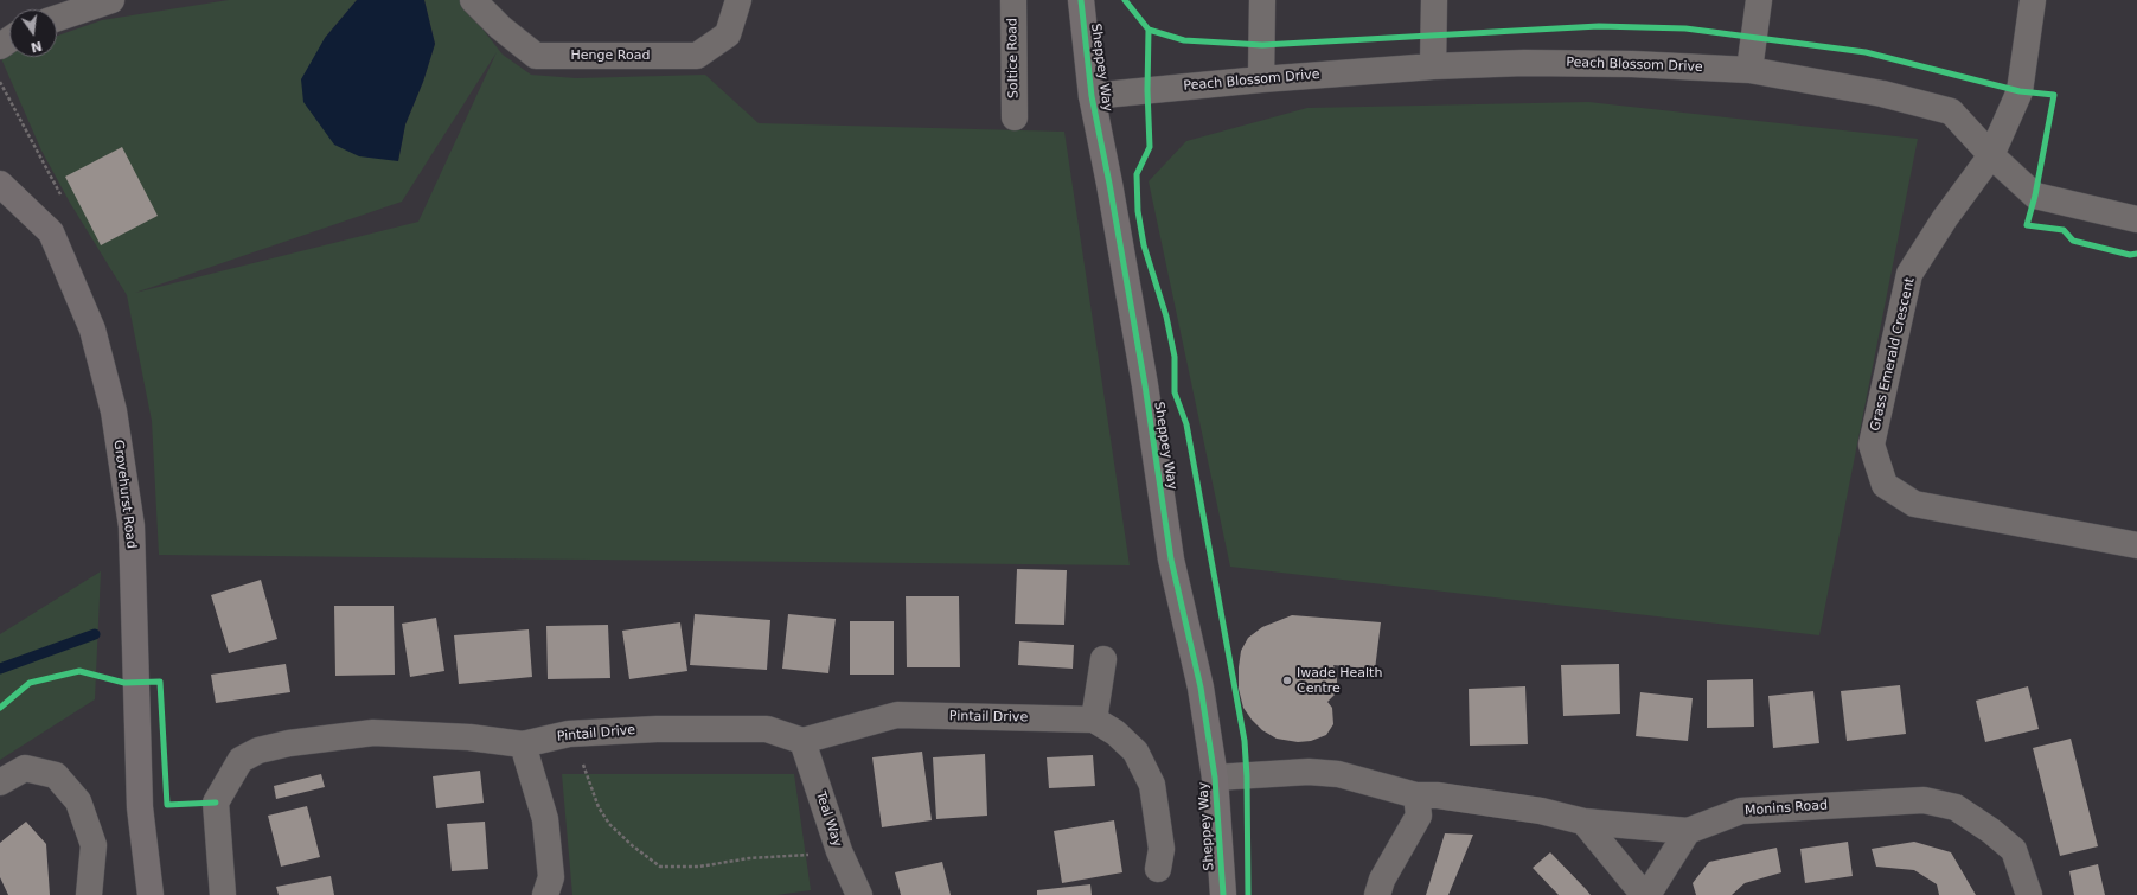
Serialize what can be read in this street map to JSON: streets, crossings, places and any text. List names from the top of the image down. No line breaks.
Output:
{"streets":{"street":["Henge Road","Soltice Road","Peach Blossom Drive","Sheppey Way","Grass Emerald Crescent","Grovehurst Road","Pintail Drive","Monins Road","Teal Way"]},"crossings":[["Peach Blossom Drive","Sheppey Way"],["Peach Blossom Drive","Grass Emerald Crescent"],["Sheppey Way","Monins Road"],["Pintail Drive","Teal Way"]],"places":["Iwade Health Centre"],"north":"bottom"}
